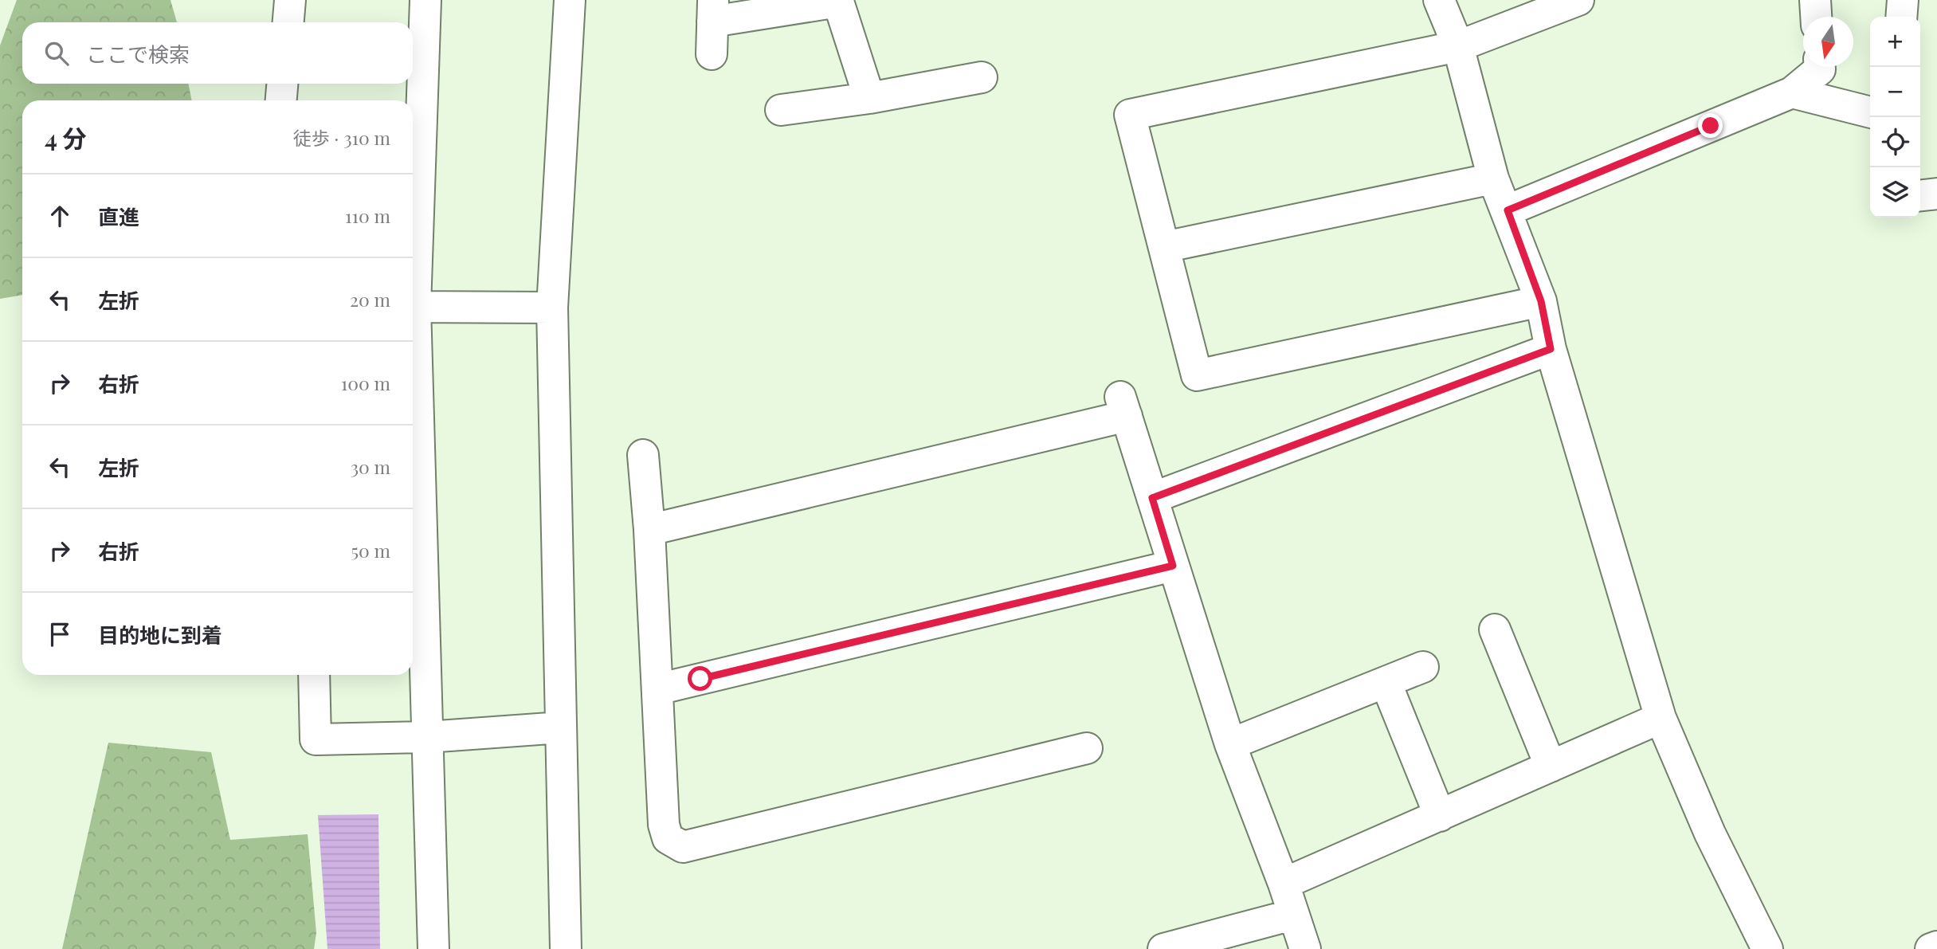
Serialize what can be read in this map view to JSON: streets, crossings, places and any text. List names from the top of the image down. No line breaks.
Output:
{"north":"bottom","page":{"map_buttons":["+","−"],"search":"ここで検索","heading":["4 分","徒歩 · 310 m"],"list":[["直進","110 m"],["左折","20 m"],["右折","100 m"],["左折","30 m"],["右折","50 m"],"目的地に到着"]}}
